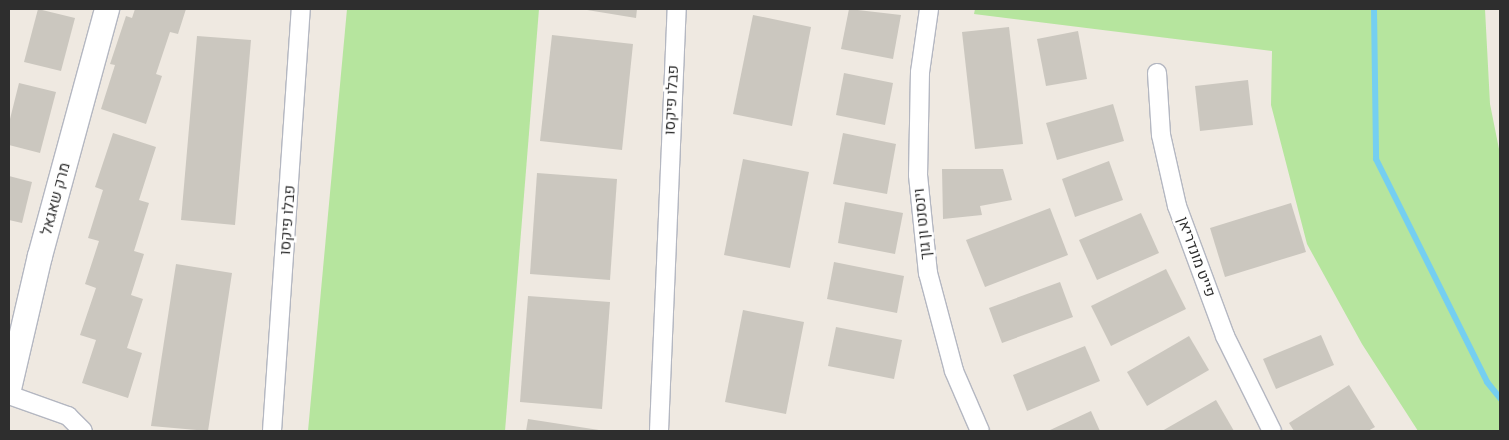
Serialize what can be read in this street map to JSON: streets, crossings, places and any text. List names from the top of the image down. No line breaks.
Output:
{"streets":{"street":["פבלו פיקסו","מרק שאגאל","וינסנט ון גוך","פייט מונדריאן"]}}
